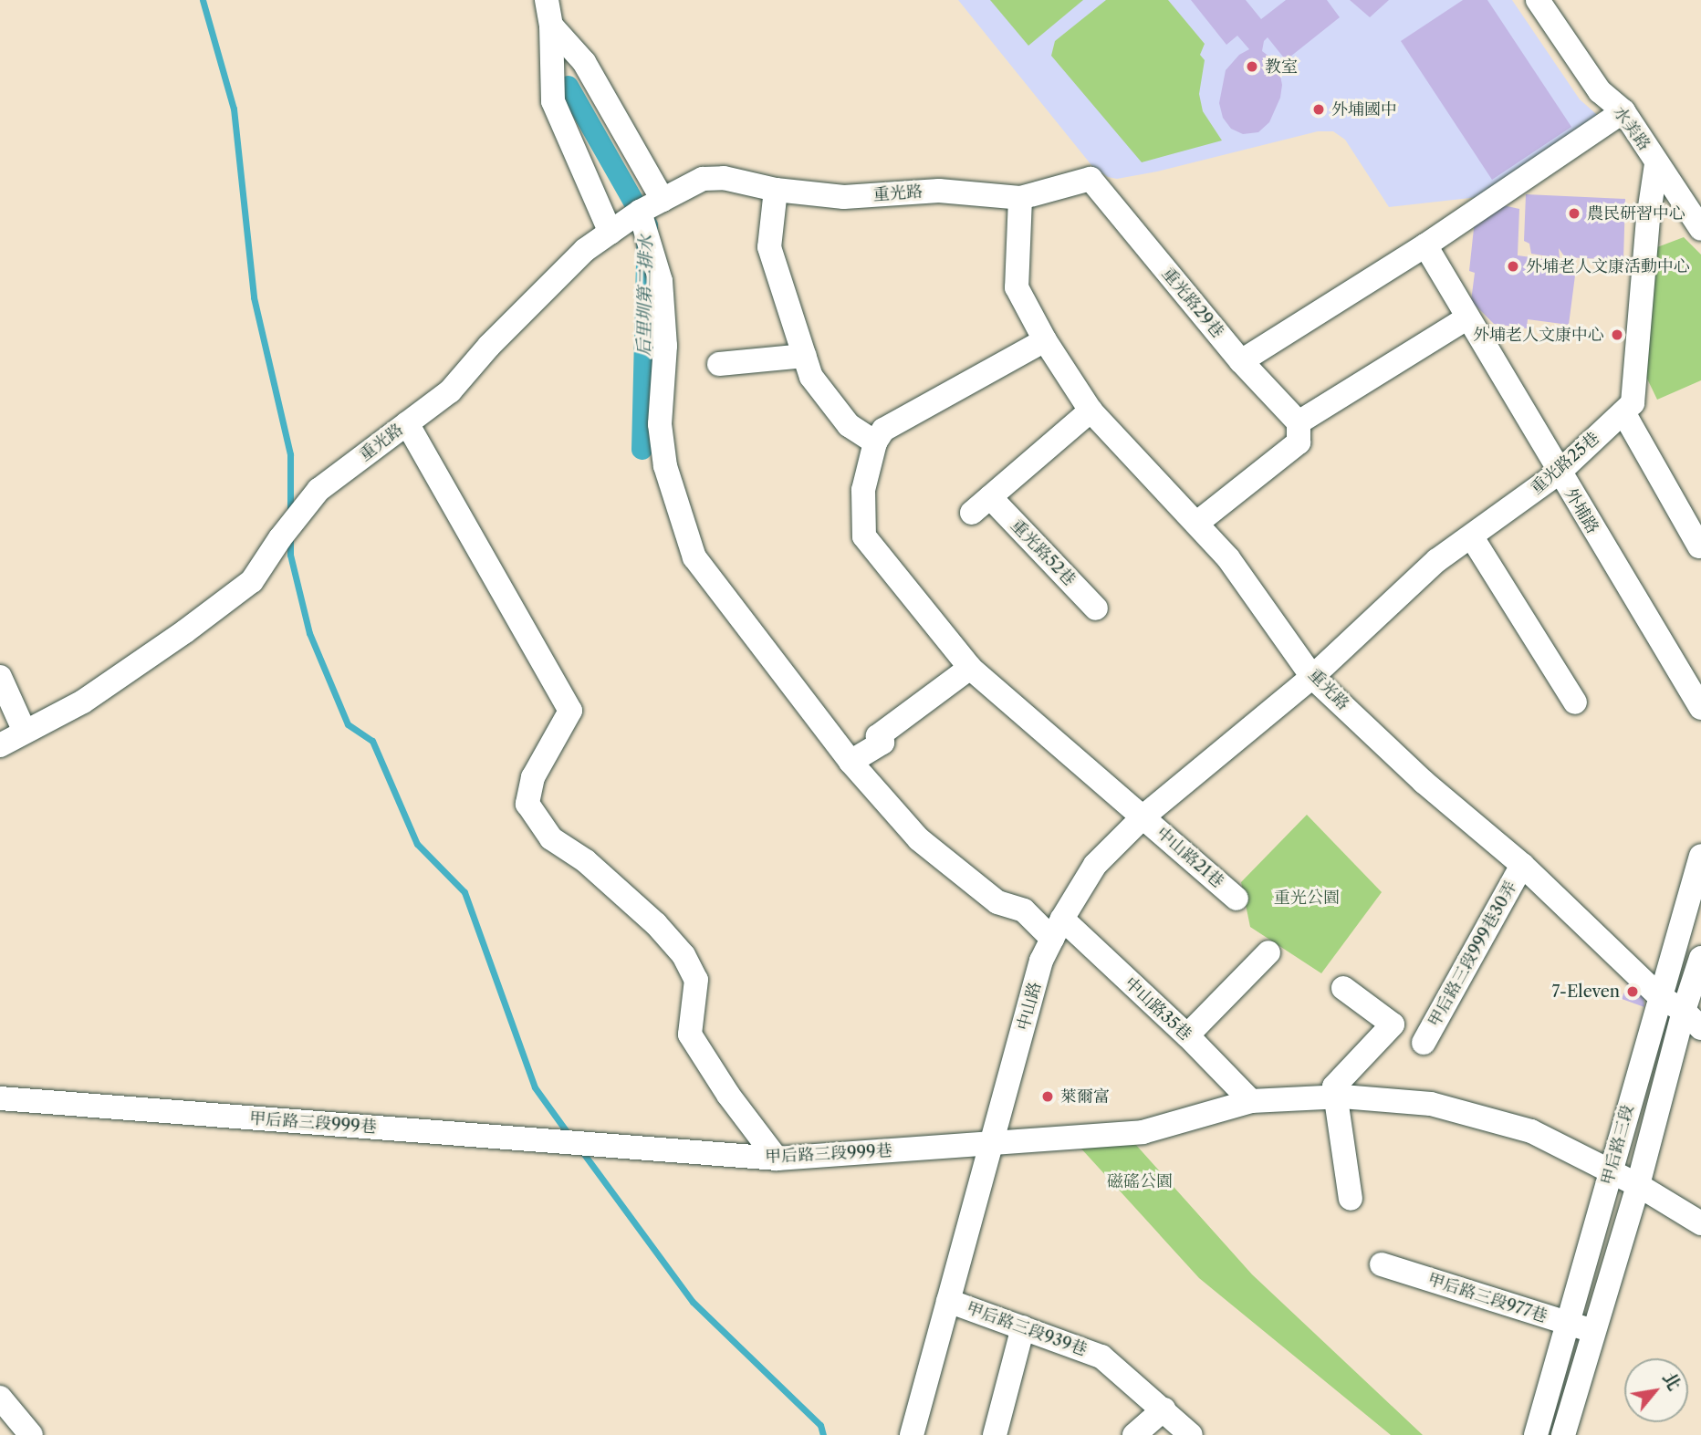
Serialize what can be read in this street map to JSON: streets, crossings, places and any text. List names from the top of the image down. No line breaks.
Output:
{"streets":{"street":["水美路","重光路","重光路29巷","重光路25巷","外埔路","重光路52巷","中山路21巷","甲后路三段999巷30弄","中山路","中山路35巷","甲后路三段999巷","甲后路三段","甲后路三段977巷","甲后路三段939巷"]},"crossings":[["水美路","重光路25巷"],["重光路","重光路29巷"],["重光路","重光路25巷"],["重光路","重光路52巷"],["重光路","甲后路三段999巷30弄"],["重光路","中山路"],["重光路","中山路35巷"],["重光路","甲后路三段"],["重光路25巷","外埔路"],["重光路25巷","中山路"],["中山路21巷","中山路"],["中山路","中山路35巷"],["中山路","甲后路三段999巷"],["中山路","甲后路三段939巷"],["中山路35巷","甲后路三段999巷"],["甲后路三段999巷","甲后路三段"],["甲后路三段","甲后路三段977巷"]],"water":["后里圳第二排水"],"parks":["重光公園","磁磘公園"],"places":["教室","外埔國中","農民研習中心","外埔老人文康活動中心","外埔老人文康中心","7-Eleven","萊爾富"],"north":"top right"}
